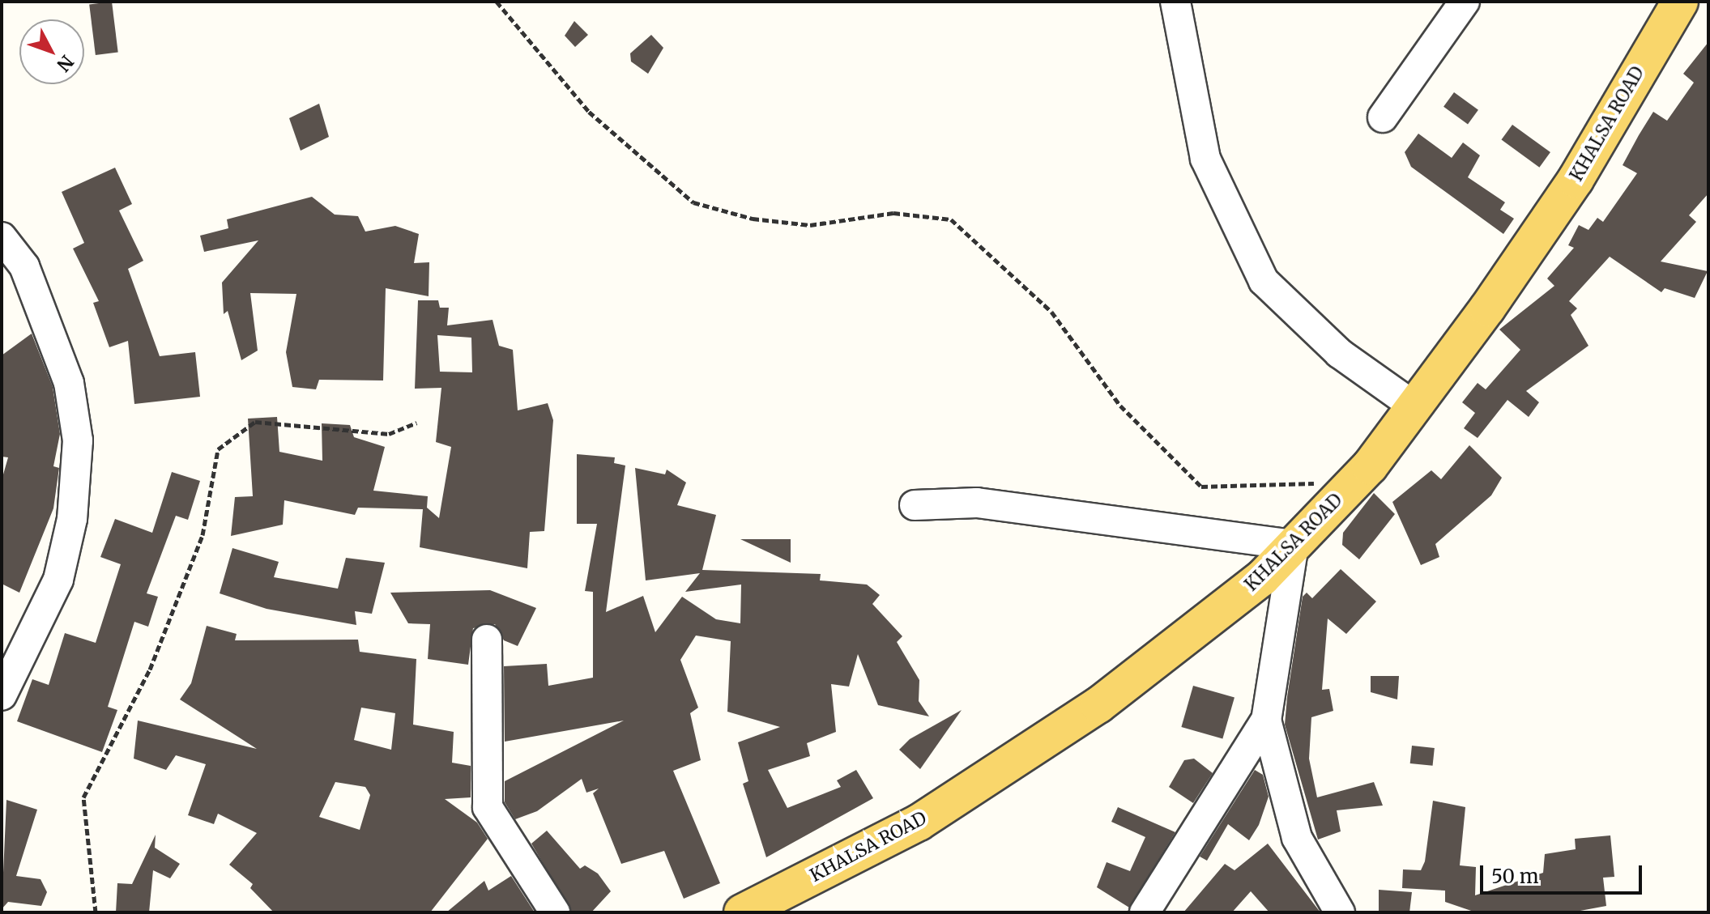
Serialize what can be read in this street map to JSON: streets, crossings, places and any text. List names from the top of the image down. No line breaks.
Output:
{"streets":{"main road":["KHALSA ROAD"]},"scale_bar":"50 m","north":"bottom right"}
